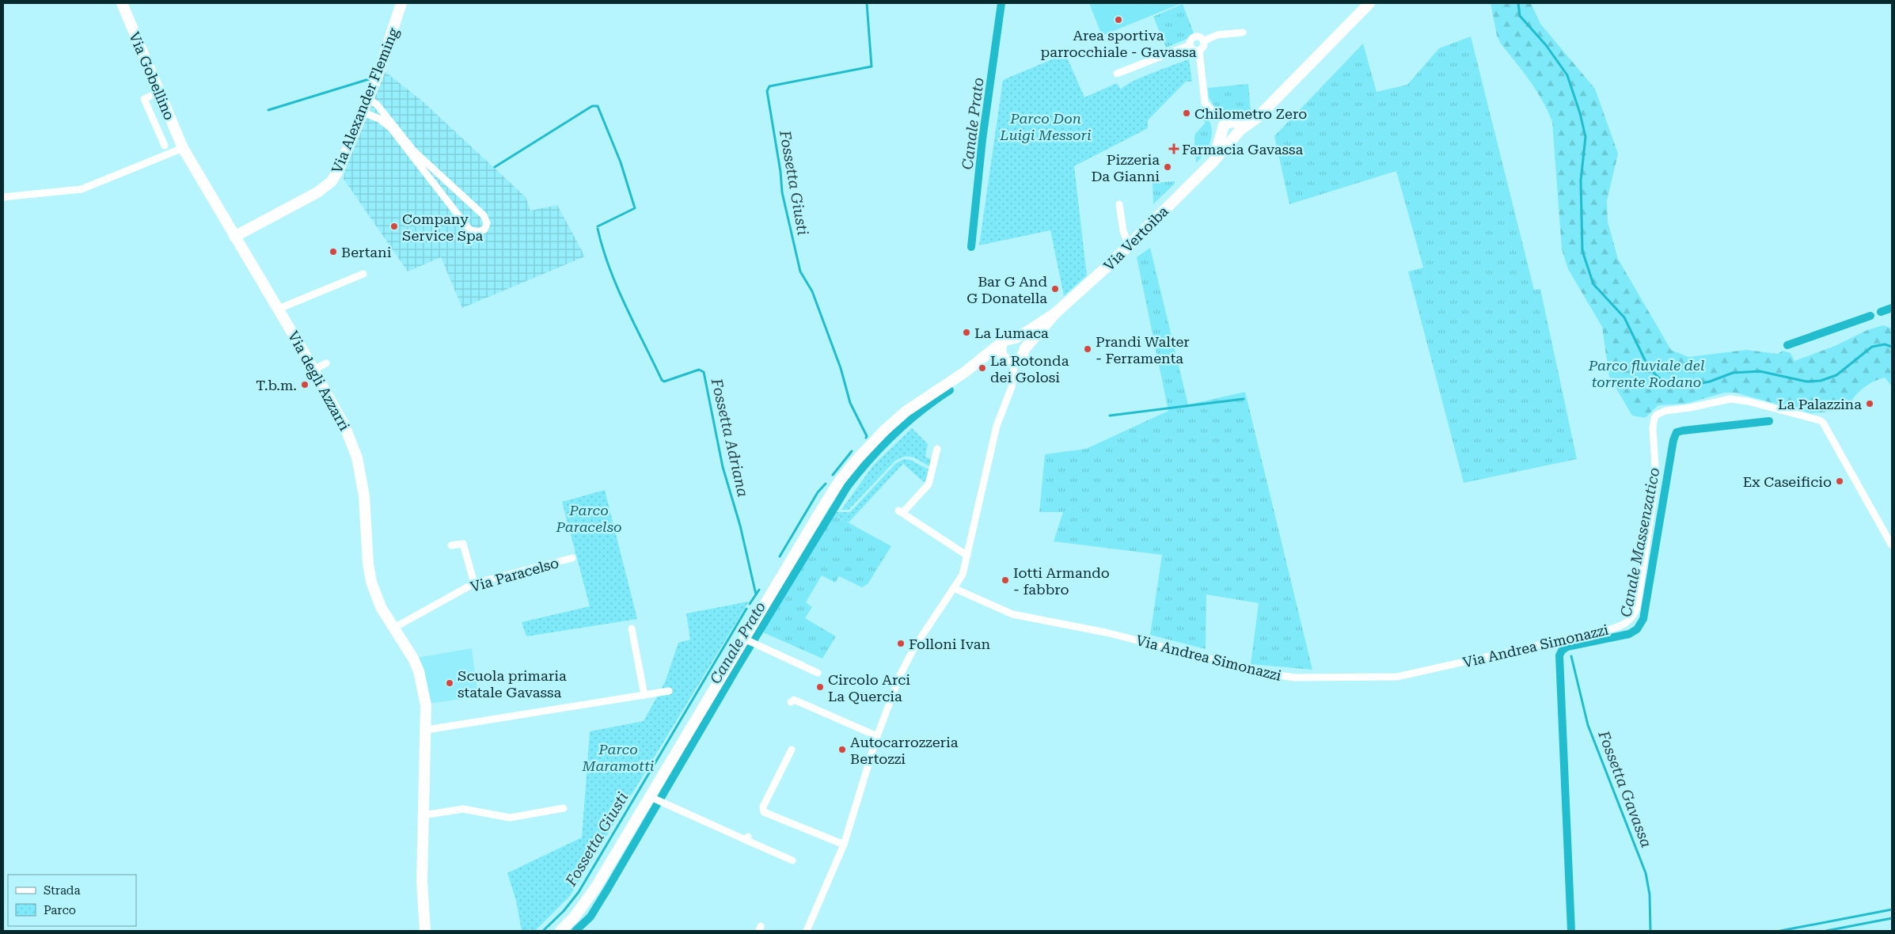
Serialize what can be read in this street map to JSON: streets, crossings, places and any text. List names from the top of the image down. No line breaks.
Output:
{"streets":{"main road":["Via Gobellino","Via Alexander Fleming","Via Vertoiba","Via degli Azzarri"],"street":["Via Paracelso","Via Andrea Simonazzi"]},"crossings":[["Via Gobellino","Via degli Azzarri"],["Via Alexander Fleming","Via degli Azzarri"],["Via degli Azzarri","Via Paracelso"]],"water":["Canale Prato","Fossetta Giusti","Fossetta Adriana","Canale Massenzatico","Fossetta Gavassa"],"parks":["Parco Don Luigi Messori","Parco fluviale del torrente Rodano","Parco Paracelso","Parco Maramotti"],"places":{"other":["Area sportiva parrocchiale - Gavassa","Chilometro Zero","Pizzeria Da Gianni","Company Service Spa","Bertani","Bar G And G Donatella","La Lumaca","Prandi Walter - Ferramenta","La Rotonda dei Golosi","T.b.m.","La Palazzina","Ex Caseificio","Iotti Armando - fabbro","Folloni Ivan","Scuola primaria statale Gavassa","Circolo Arci La Quercia","Autocarrozzeria Bertozzi"],"health":["Farmacia Gavassa"]},"legend":["Strada","Parco"]}
